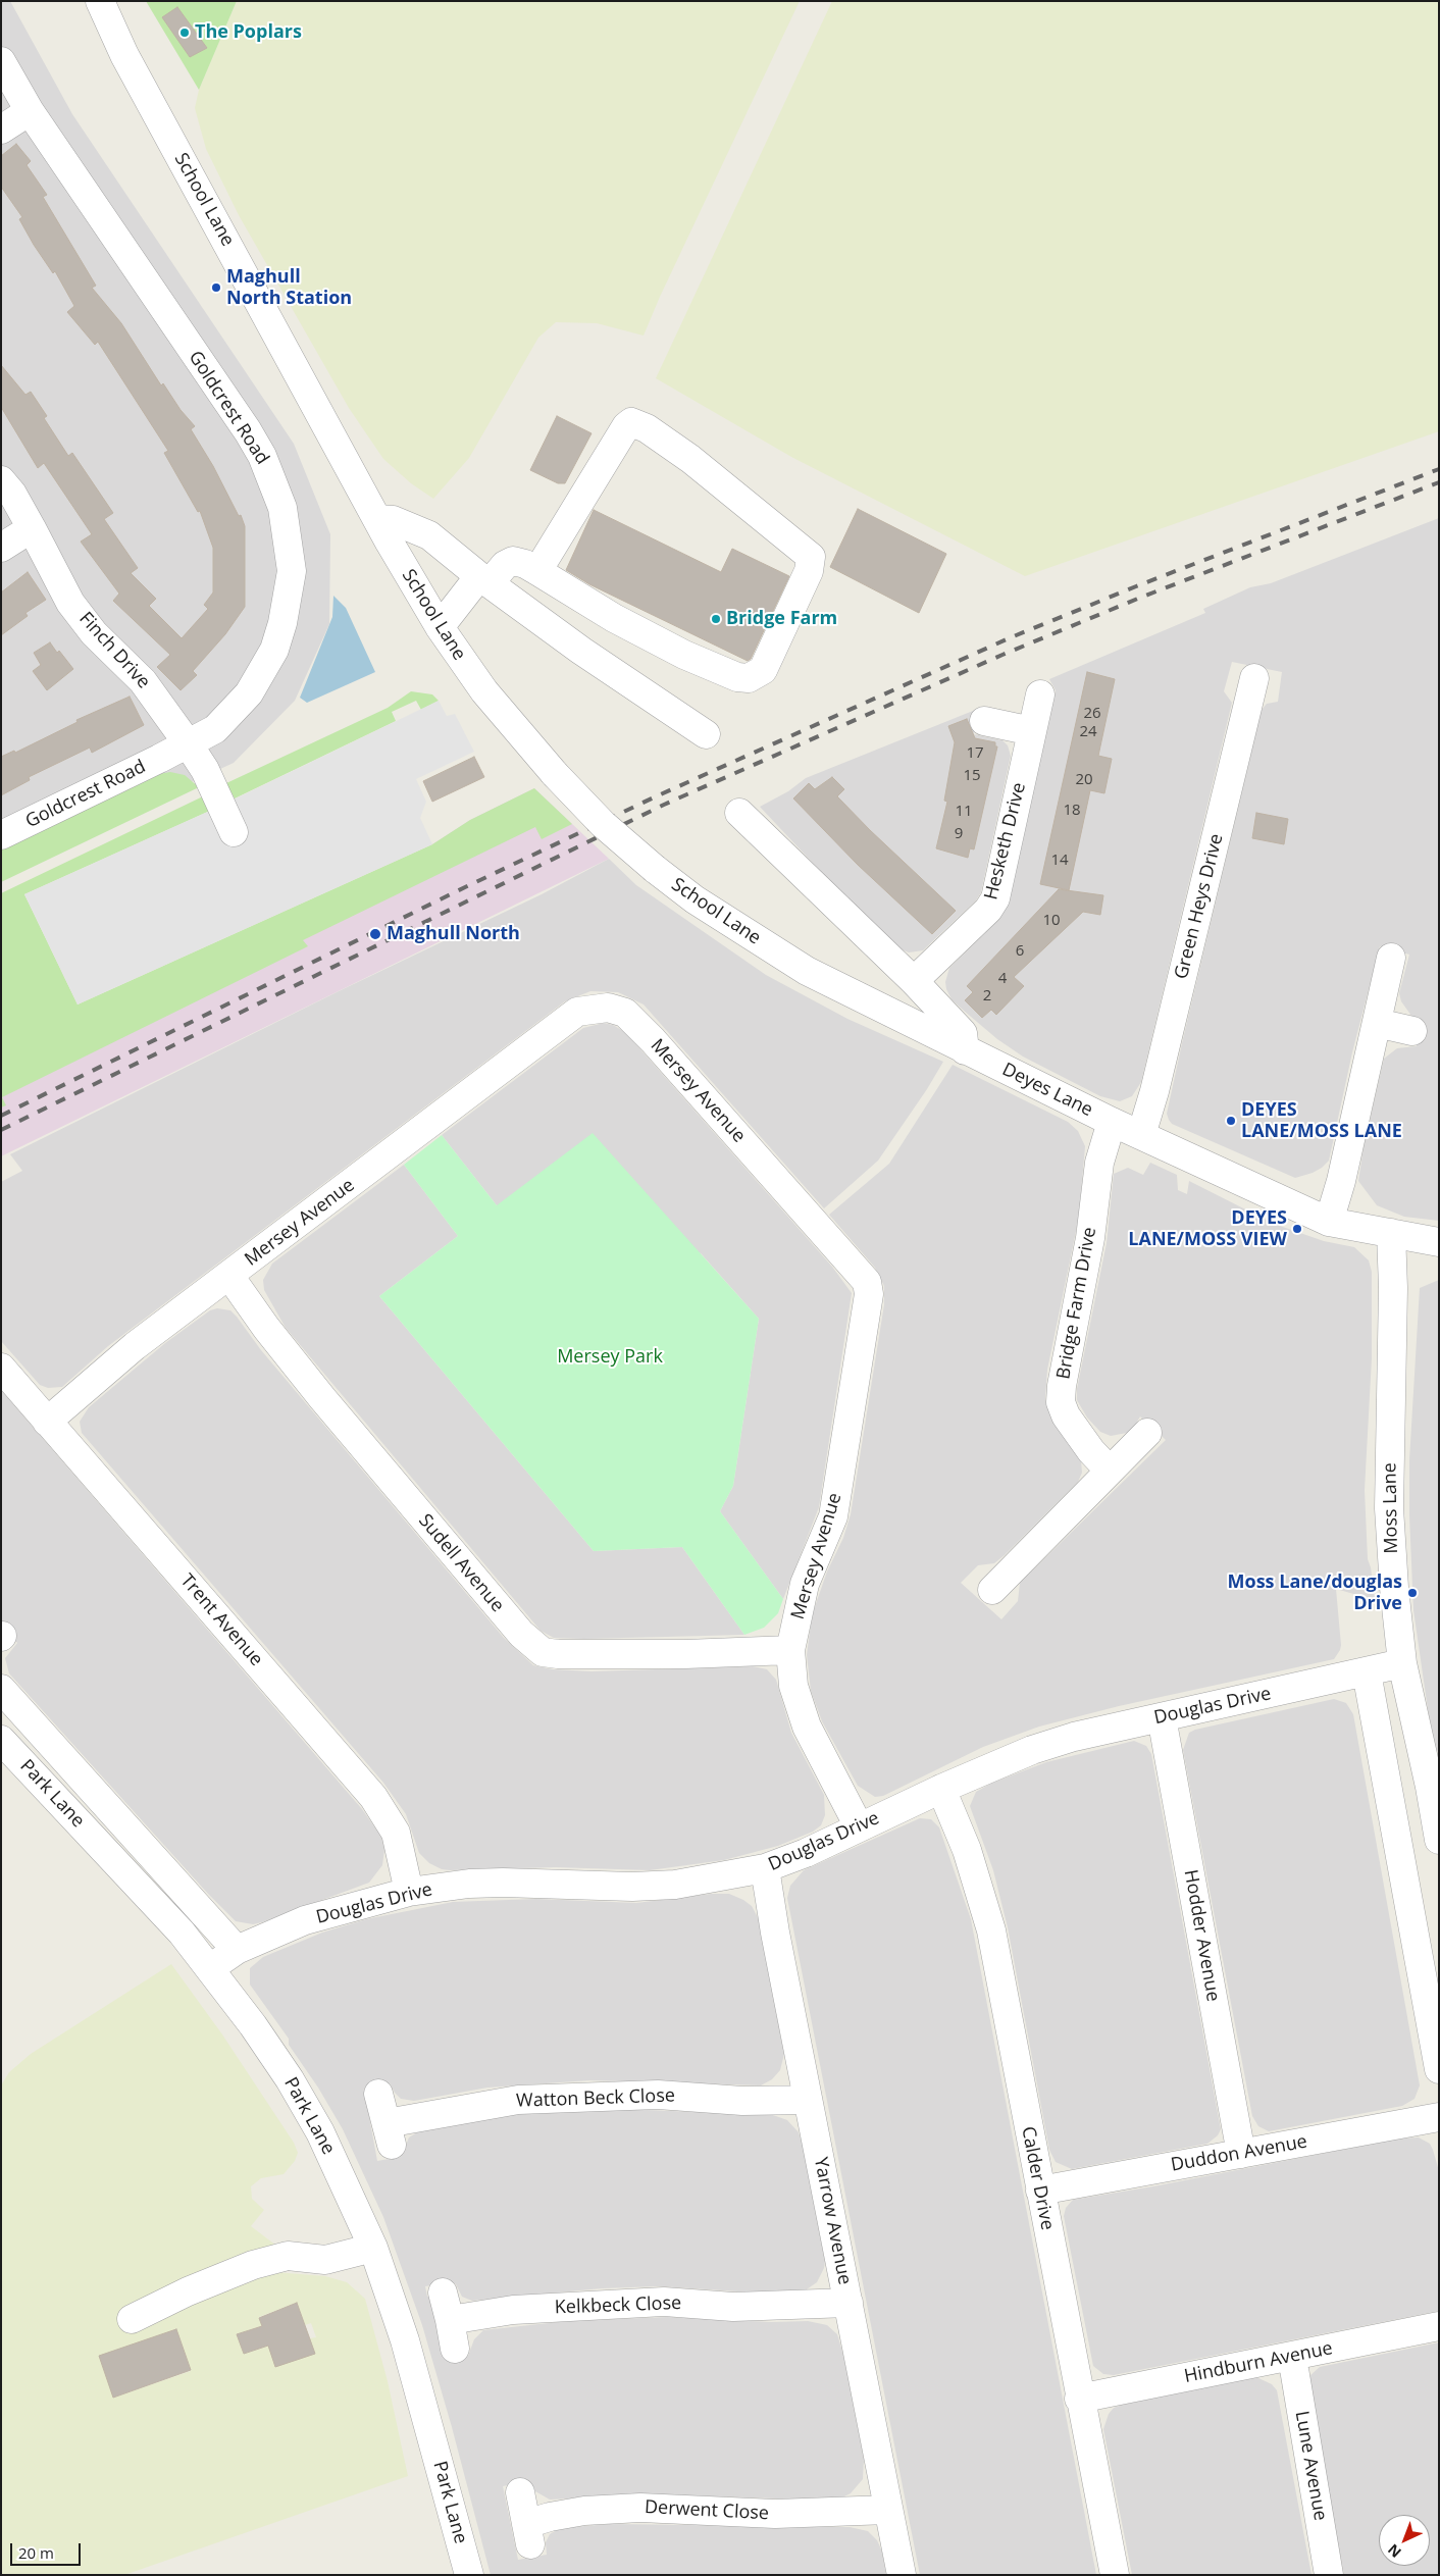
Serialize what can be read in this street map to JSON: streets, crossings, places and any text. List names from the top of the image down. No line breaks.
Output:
{"streets":{"street":["School Lane","Goldcrest Road","Finch Drive","Hesketh Drive","Green Heys Drive","Deyes Lane","Mersey Avenue","Bridge Farm Drive","Moss Lane","Sudell Avenue","Trent Avenue","Douglas Drive","Park Lane","Hodder Avenue","Watton Beck Close","Duddon Avenue","Calder Drive","Yarrow Avenue","Kelkbeck Close","Hindburn Avenue","Lune Avenue","Derwent Close"]},"crossings":[["School Lane","Deyes Lane"],["Goldcrest Road","Finch Drive"],["Green Heys Drive","Deyes Lane"],["Deyes Lane","Bridge Farm Drive"],["Deyes Lane","Moss Lane"],["Mersey Avenue","Sudell Avenue"],["Mersey Avenue","Trent Avenue"],["Mersey Avenue","Douglas Drive"],["Moss Lane","Douglas Drive"],["Trent Avenue","Douglas Drive"],["Douglas Drive","Park Lane"],["Douglas Drive","Hodder Avenue"],["Douglas Drive","Calder Drive"],["Douglas Drive","Yarrow Avenue"],["Hodder Avenue","Duddon Avenue"],["Watton Beck Close","Yarrow Avenue"],["Duddon Avenue","Calder Drive"],["Calder Drive","Hindburn Avenue"],["Yarrow Avenue","Kelkbeck Close"],["Yarrow Avenue","Derwent Close"],["Hindburn Avenue","Lune Avenue"]],"parks":["Mersey Park"],"places":["The Poplars","Maghull North Station","Bridge Farm","Maghull North","DEYES LANE/MOSS LANE","DEYES LANE/MOSS VIEW","Moss Lane/douglas Drive"],"house_numbers":["26","24","17","15","20","18","11","9","14","10","6","4","2"],"scale_bar":"20 m","north":"bottom left"}
